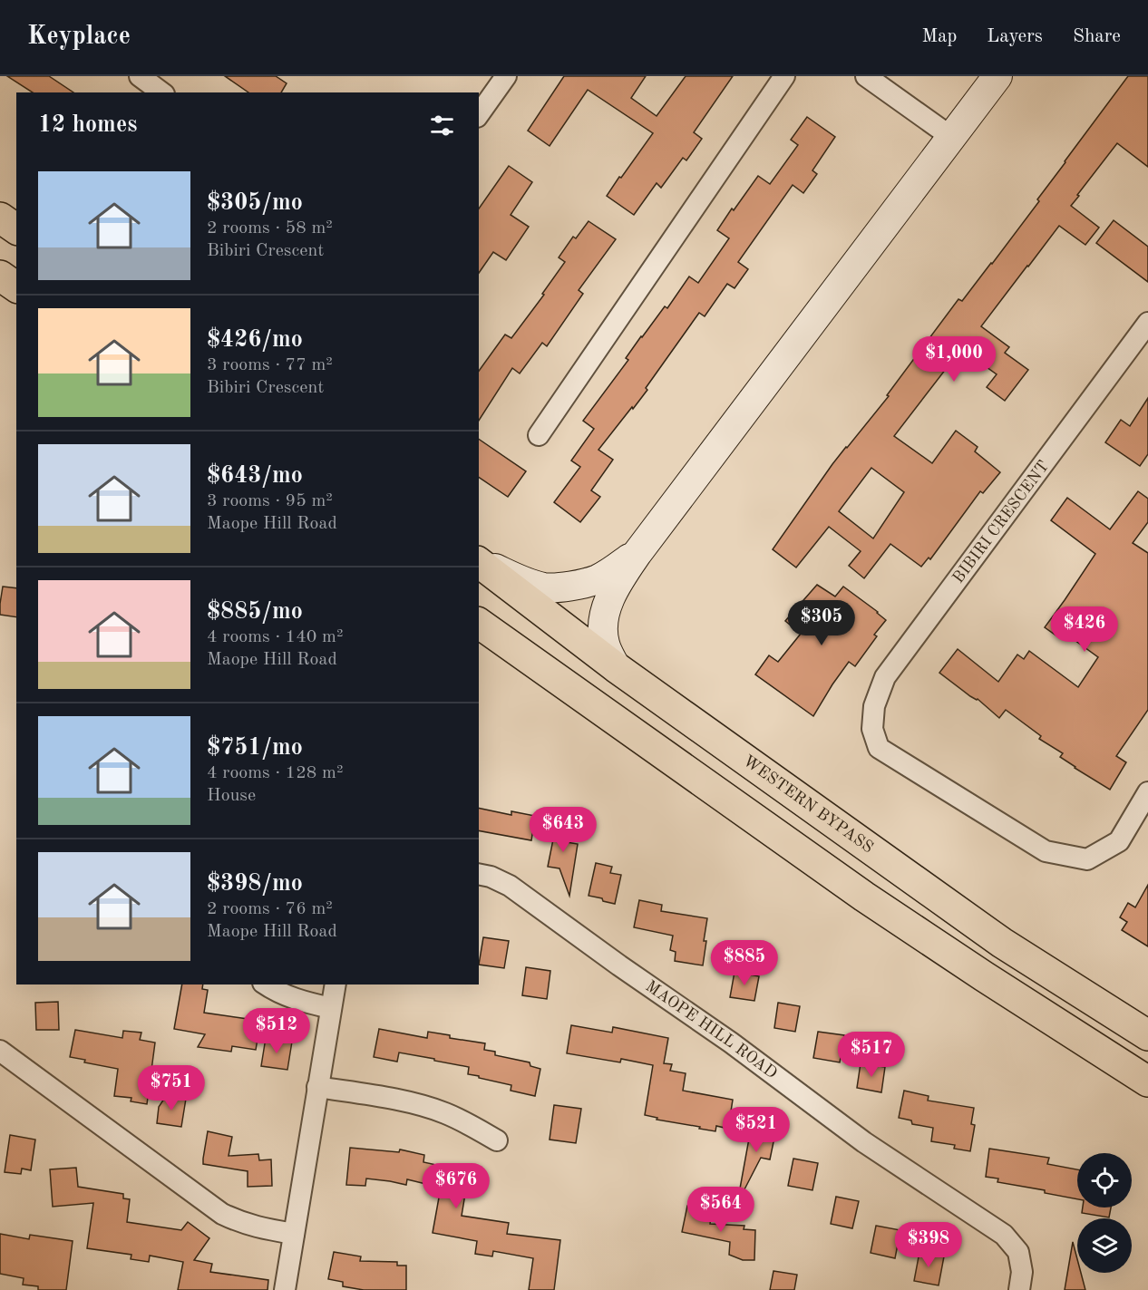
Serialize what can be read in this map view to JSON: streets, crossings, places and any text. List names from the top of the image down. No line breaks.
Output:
{"streets":{"highway":["WESTERN BYPASS"],"street":["BIBIRI CRESCENT","MAOPE HILL ROAD"]},"page":{"header":"Keyplace","nav":["Map","Layers","Share"],"heading":"12 homes","list":[{"name":"$305/mo","note":"2 rooms · 58 m² · Bibiri Crescent"},{"name":"$426/mo","note":"3 rooms · 77 m² · Bibiri Crescent"},{"name":"$643/mo","note":"3 rooms · 95 m² · Maope Hill Road"},{"name":"$885/mo","note":"4 rooms · 140 m² · Maope Hill Road"},{"name":"$751/mo","note":"4 rooms · 128 m² · House"},{"name":"$398/mo","note":"2 rooms · 76 m² · Maope Hill Road"}],"price":["$1,000","$305","$426","$643","$885","$512","$517","$751","$521","$676","$564","$398"]}}
